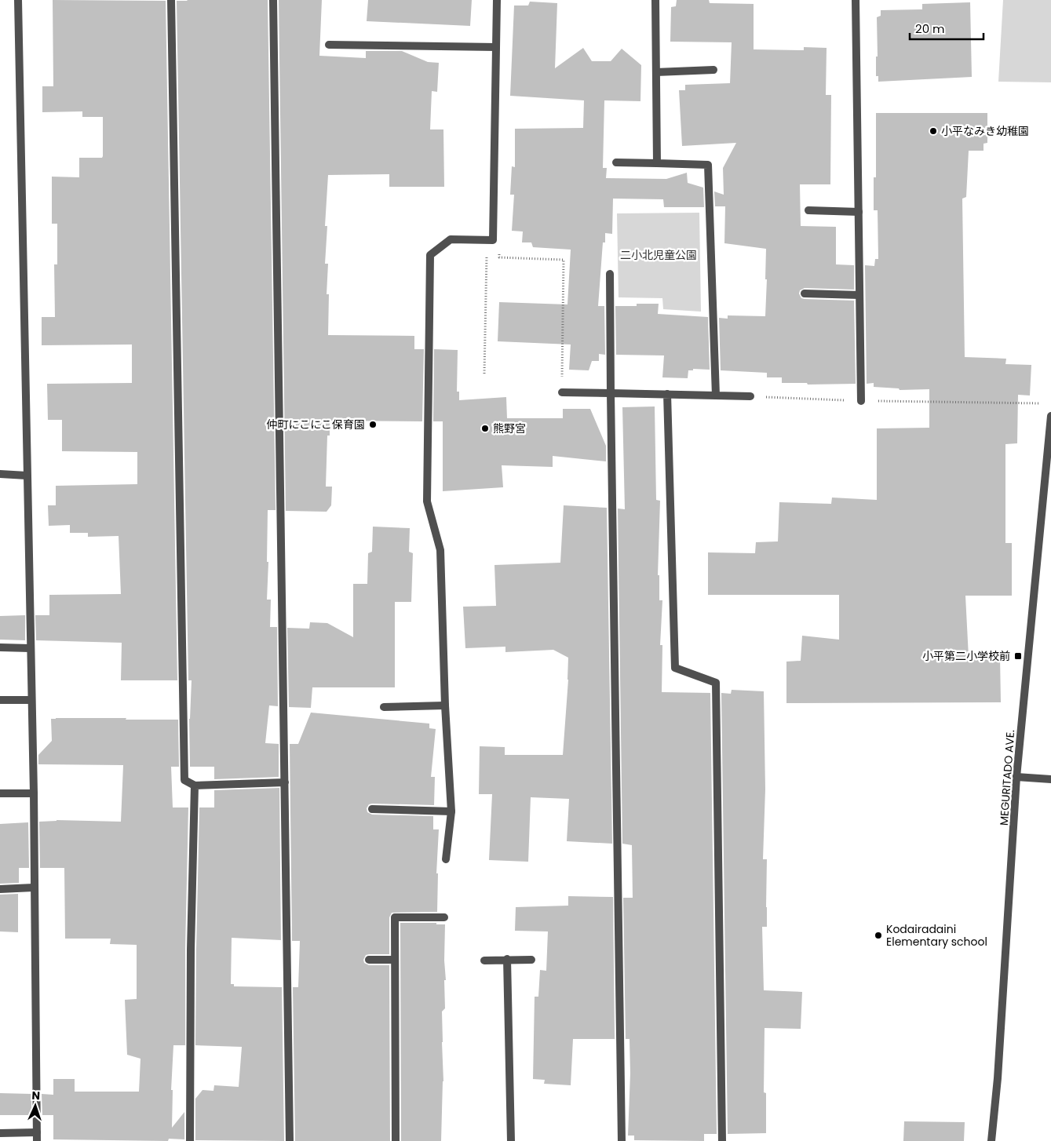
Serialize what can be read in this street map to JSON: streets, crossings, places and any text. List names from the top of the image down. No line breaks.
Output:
{"streets":{"street":["MEGURITADO AVE."]},"parks":["二小北児童公園"],"places":{"other":["小平なみき幼稚園","仲町にこにこ保育園","熊野宮","Kodairadaini Elementary school"],"transit":["小平第二小学校前"]},"scale_bar":"20 m","north":"top"}
